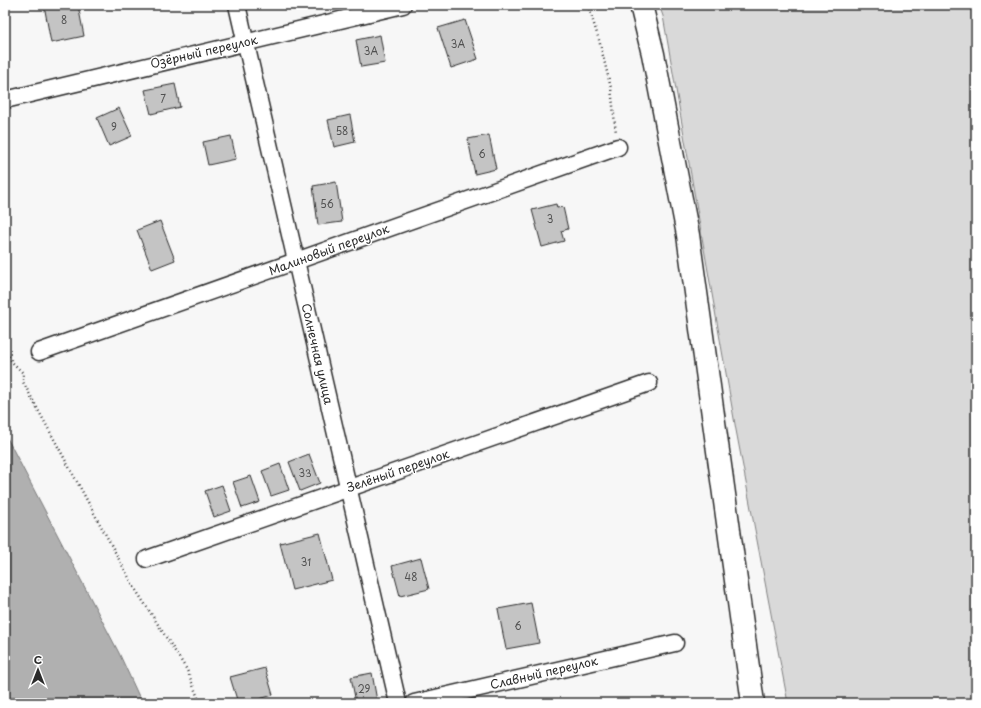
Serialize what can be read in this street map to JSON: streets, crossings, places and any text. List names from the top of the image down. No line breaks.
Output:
{"streets":{"street":["Озёрный переулок","Малиновый переулок","Солнечная улица","Зелёный переулок","Славный переулок"]},"crossings":[["Озёрный переулок","Солнечная улица"],["Малиновый переулок","Солнечная улица"],["Солнечная улица","Зелёный переулок"]],"house_numbers":["8","3А","3А","7","9","58","6","56","3","33","31","48","6","29"],"north":"top"}
